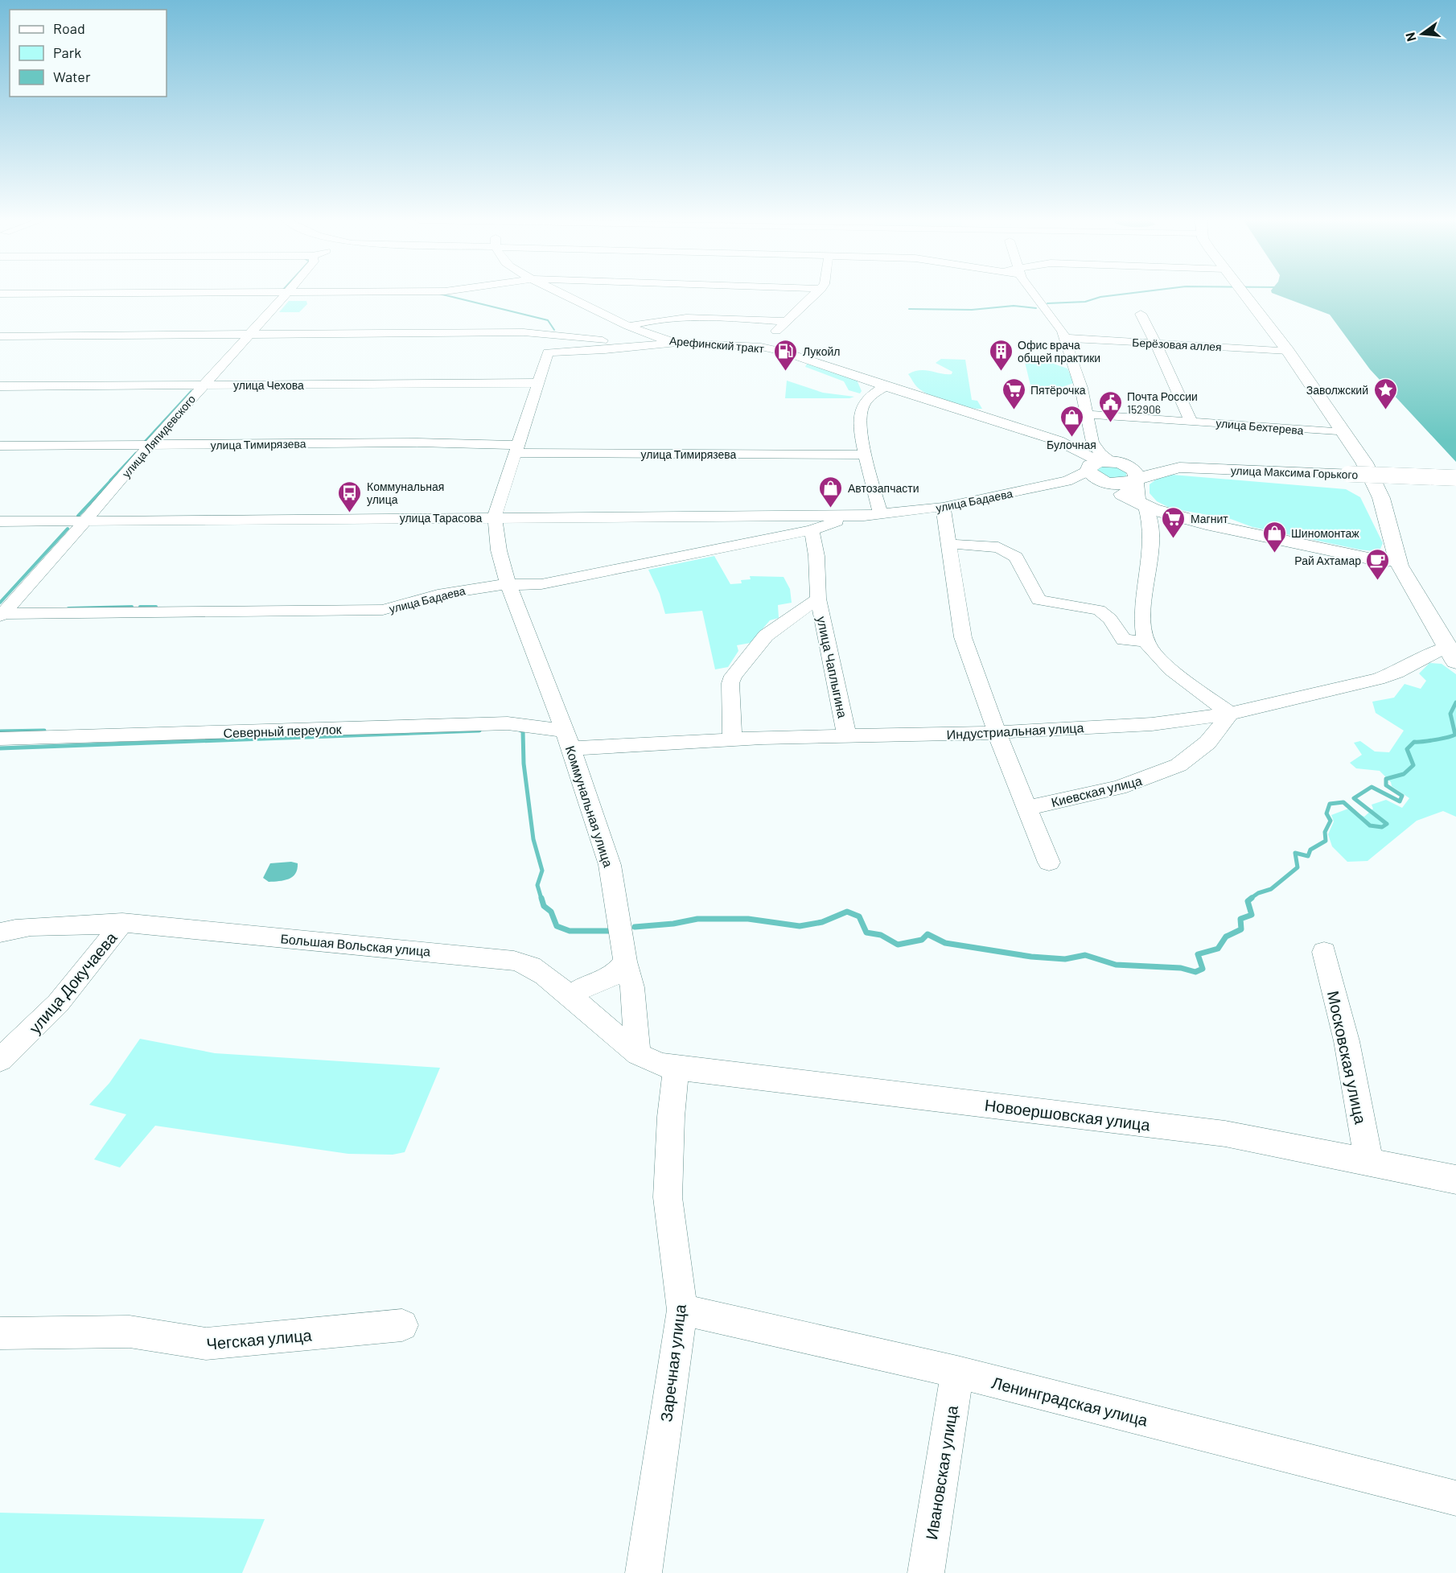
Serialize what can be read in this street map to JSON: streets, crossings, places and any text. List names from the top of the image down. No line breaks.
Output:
{"streets":{"main road":["улица Максима Горького"],"street":["Арефинский тракт","Берёзовая аллея","улица Чехова","улица Бехтерева","улица Ляпидевского","улица Тимирязева","улица Бадаева","улица Тарасова","улица Чаплыгина","Северный переулок","Индустриальная улица","Киевская улица","Коммунальная улица","Большая Вольская улица","улица Докучаева","Московская улица","Новоершовская улица","Чегская улица","Заречная улица","Ленинградская улица","Ивановская улица"]},"crossings":[["Арефинский тракт","улица Максима Горького"],["Арефинский тракт","улица Бадаева"],["Арефинский тракт","Коммунальная улица"],["улица Чехова","улица Ляпидевского"],["улица Чехова","Коммунальная улица"],["улица Ляпидевского","улица Тимирязева"],["улица Ляпидевского","улица Бадаева"],["улица Ляпидевского","улица Тарасова"],["улица Тимирязева","Коммунальная улица"],["улица Максима Горького","улица Бадаева"],["улица Бадаева","улица Тарасова"],["улица Бадаева","улица Чаплыгина"],["улица Бадаева","Коммунальная улица"],["улица Тарасова","Коммунальная улица"],["улица Чаплыгина","Индустриальная улица"],["Северный переулок","Коммунальная улица"],["Индустриальная улица","Киевская улица"],["Индустриальная улица","Коммунальная улица"],["Коммунальная улица","Большая Вольская улица"],["Большая Вольская улица","улица Докучаева"],["Большая Вольская улица","Новоершовская улица"],["Большая Вольская улица","Заречная улица"],["Московская улица","Новоершовская улица"],["Новоершовская улица","Заречная улица"],["Заречная улица","Ленинградская улица"],["Ленинградская улица","Ивановская улица"]],"places":{"fuel station":["Лукойл"],"building":["Офис врача общей практики"],"supermarket":["Пятёрочка","Магнит"],"place":["Заволжский"],"public building":["Почта России 152906"],"shop":["Булочная","Автозапчасти","Шиномонтаж"],"bus stop":["Коммунальная улица"],"cafe":["Рай Ахтамар"]},"legend":["Road","Park","Water"],"north":"left"}
